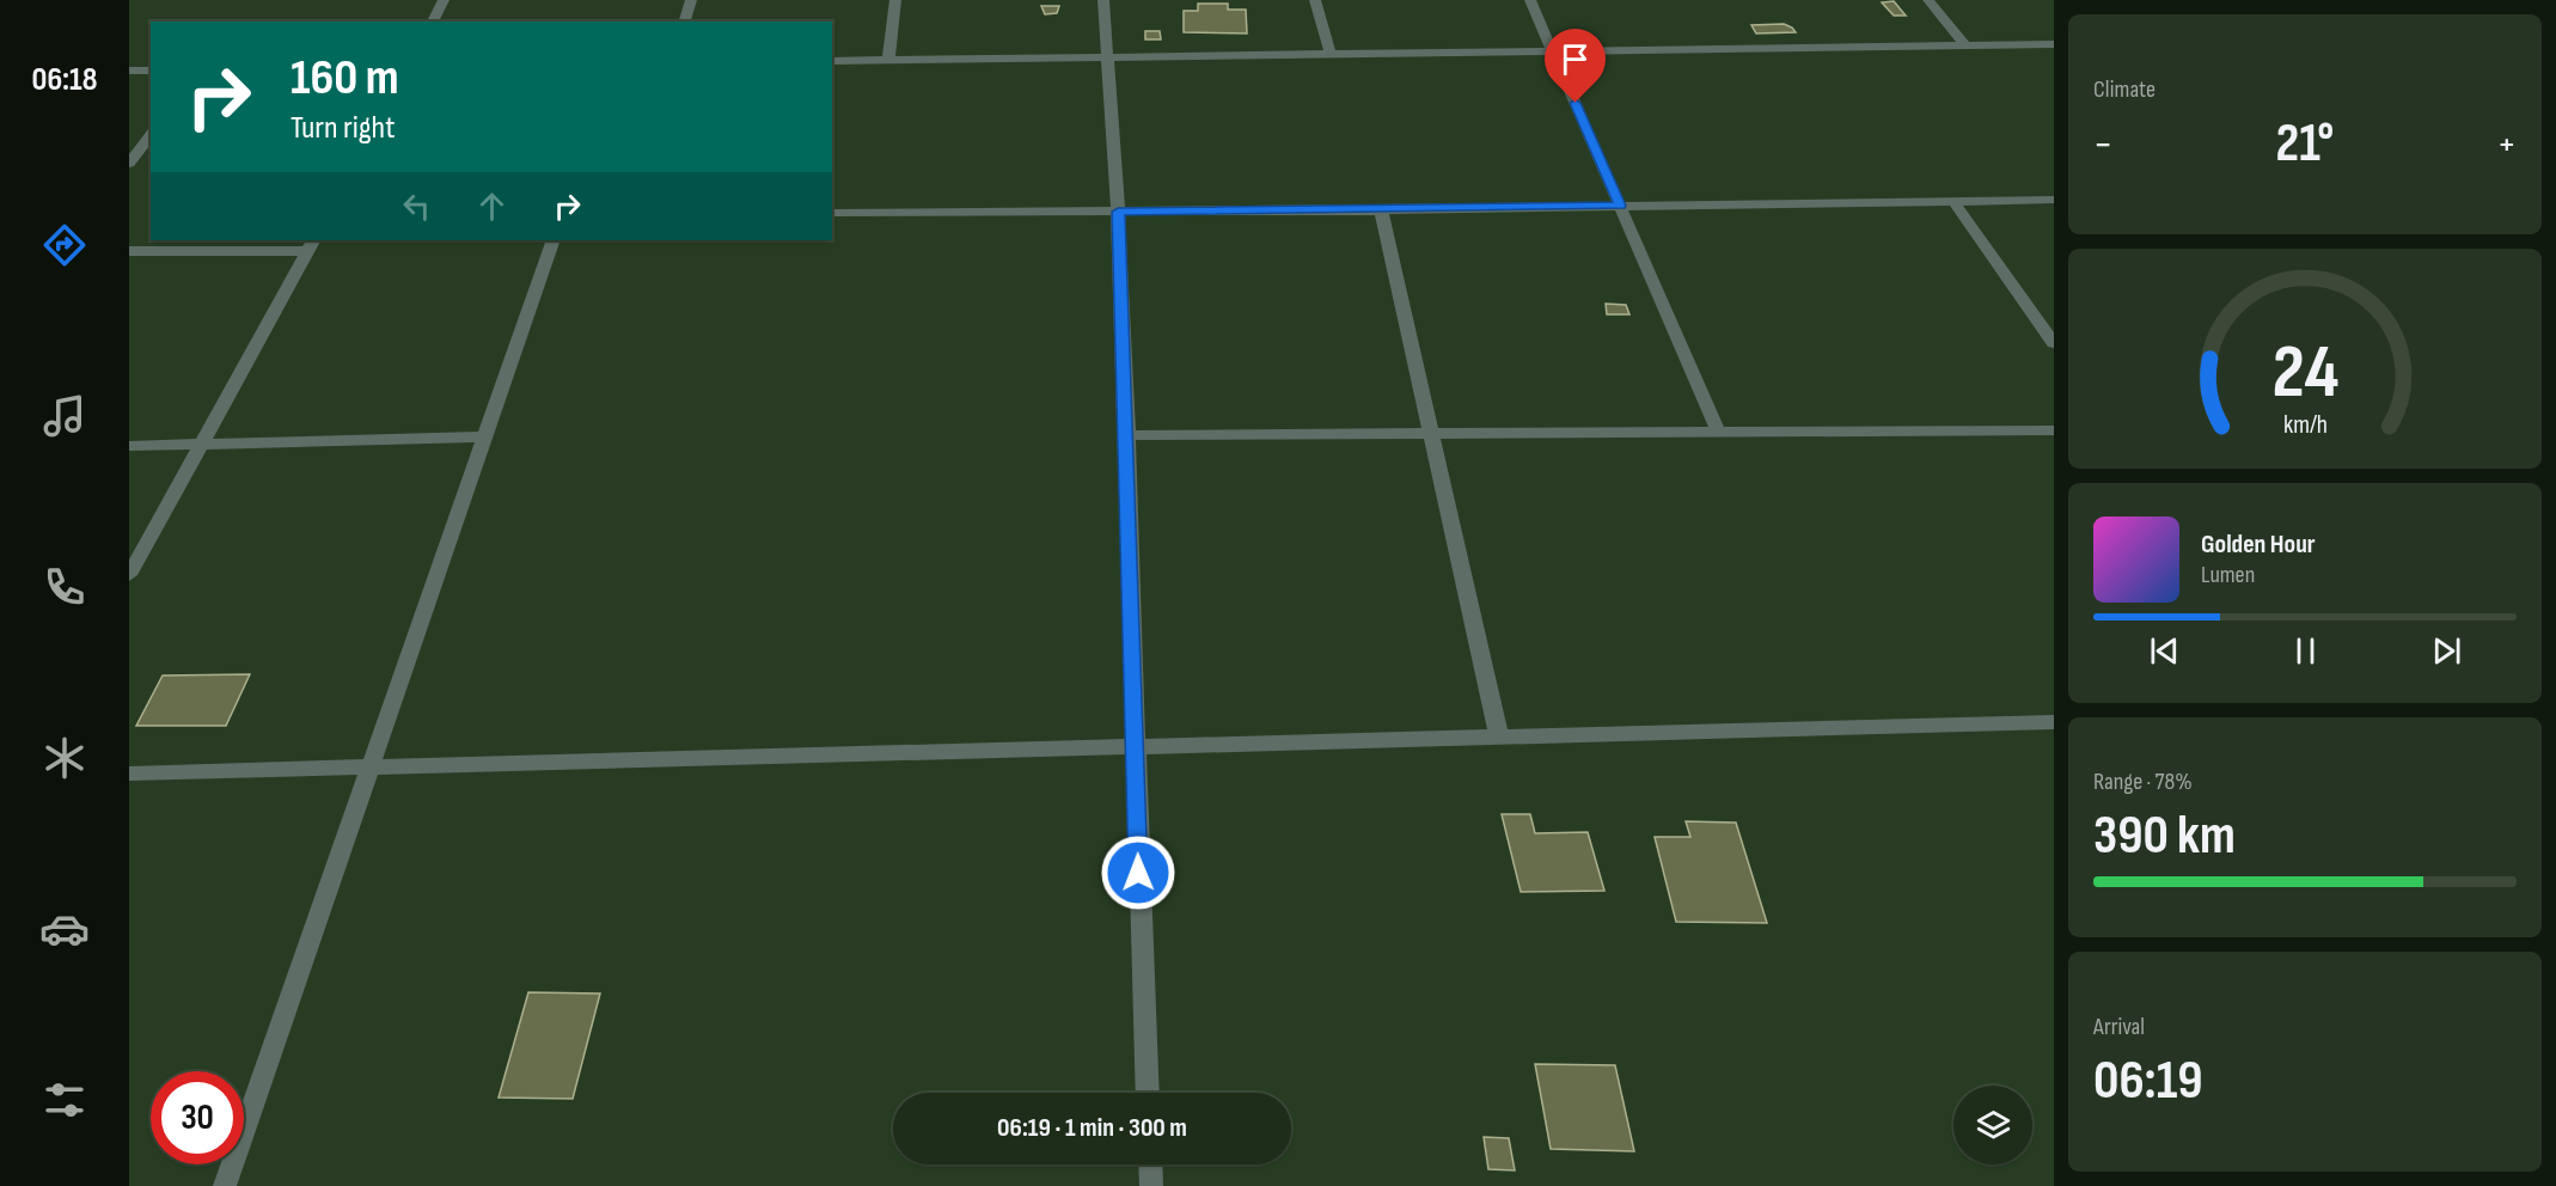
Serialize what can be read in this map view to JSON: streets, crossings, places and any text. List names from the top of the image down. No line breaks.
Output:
{"page":{"tabs":"06:18","tile":["Climate",["Range · 78%","390 km"],["Arrival","06:19"]],"turn":["160 m","Turn right"],"heat":["−","21°","+"],"song":["Golden Hour","Lumen"],"limit":"30","trip":"06:19 · 1 min · 300 m","gauge":["24","km/h"]}}
